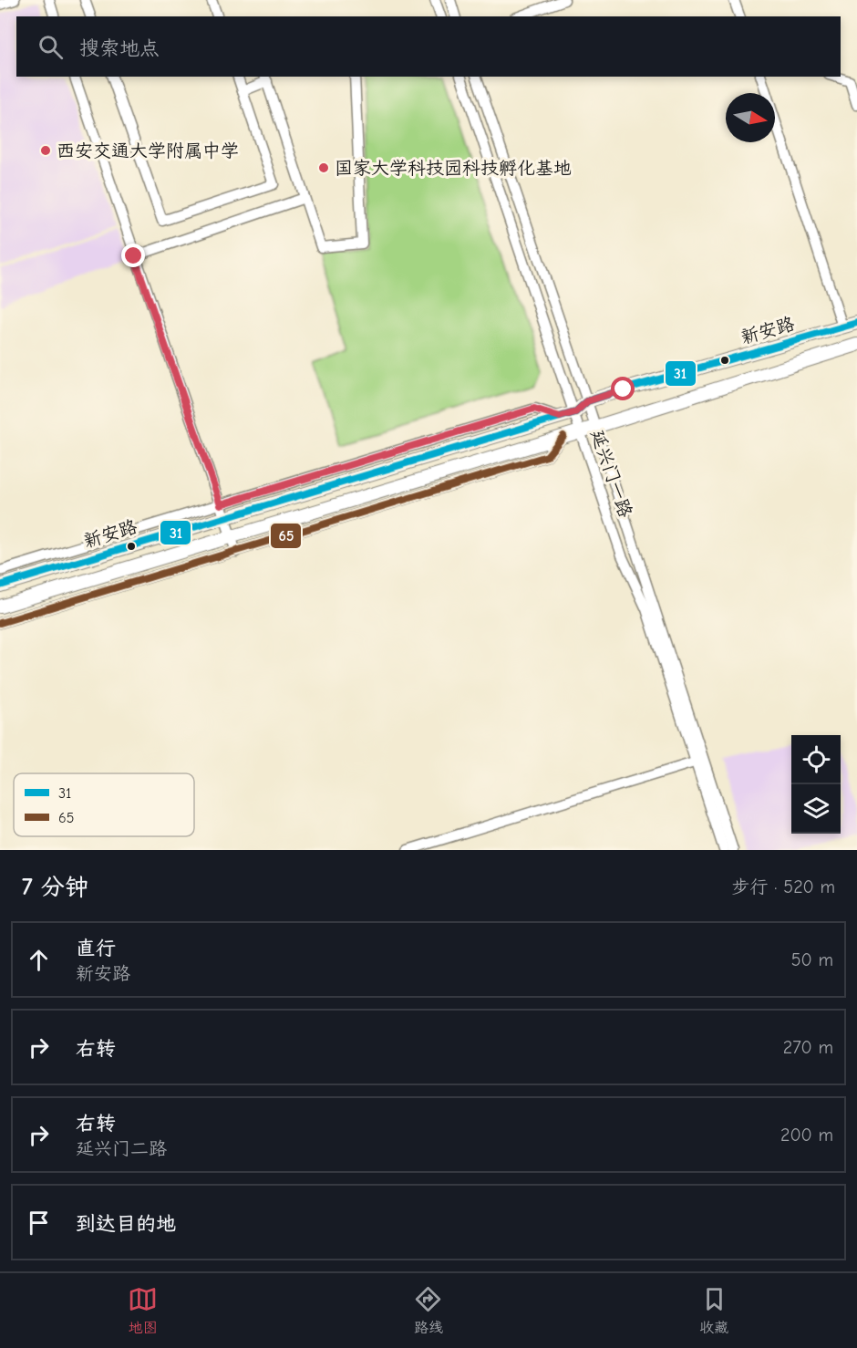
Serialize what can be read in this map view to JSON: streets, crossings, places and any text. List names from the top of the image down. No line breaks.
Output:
{"streets":{"main road":["新安路"],"street":["延兴门一路"]},"crossings":[["新安路","延兴门一路"]],"places":["西安交通大学附属中学","国家大学科技园科技孵化基地"],"lines":["transit line 31","transit line 65"],"legend":["31","65"],"north":"right","page":{"search":"搜索地点","heading":["7 分钟","步行 · 520 m"],"list":[["直行","新安路","50 m"],["右转","270 m"],["右转","延兴门二路","200 m"],"到达目的地"],"nav":["地图","路线","收藏"]}}
